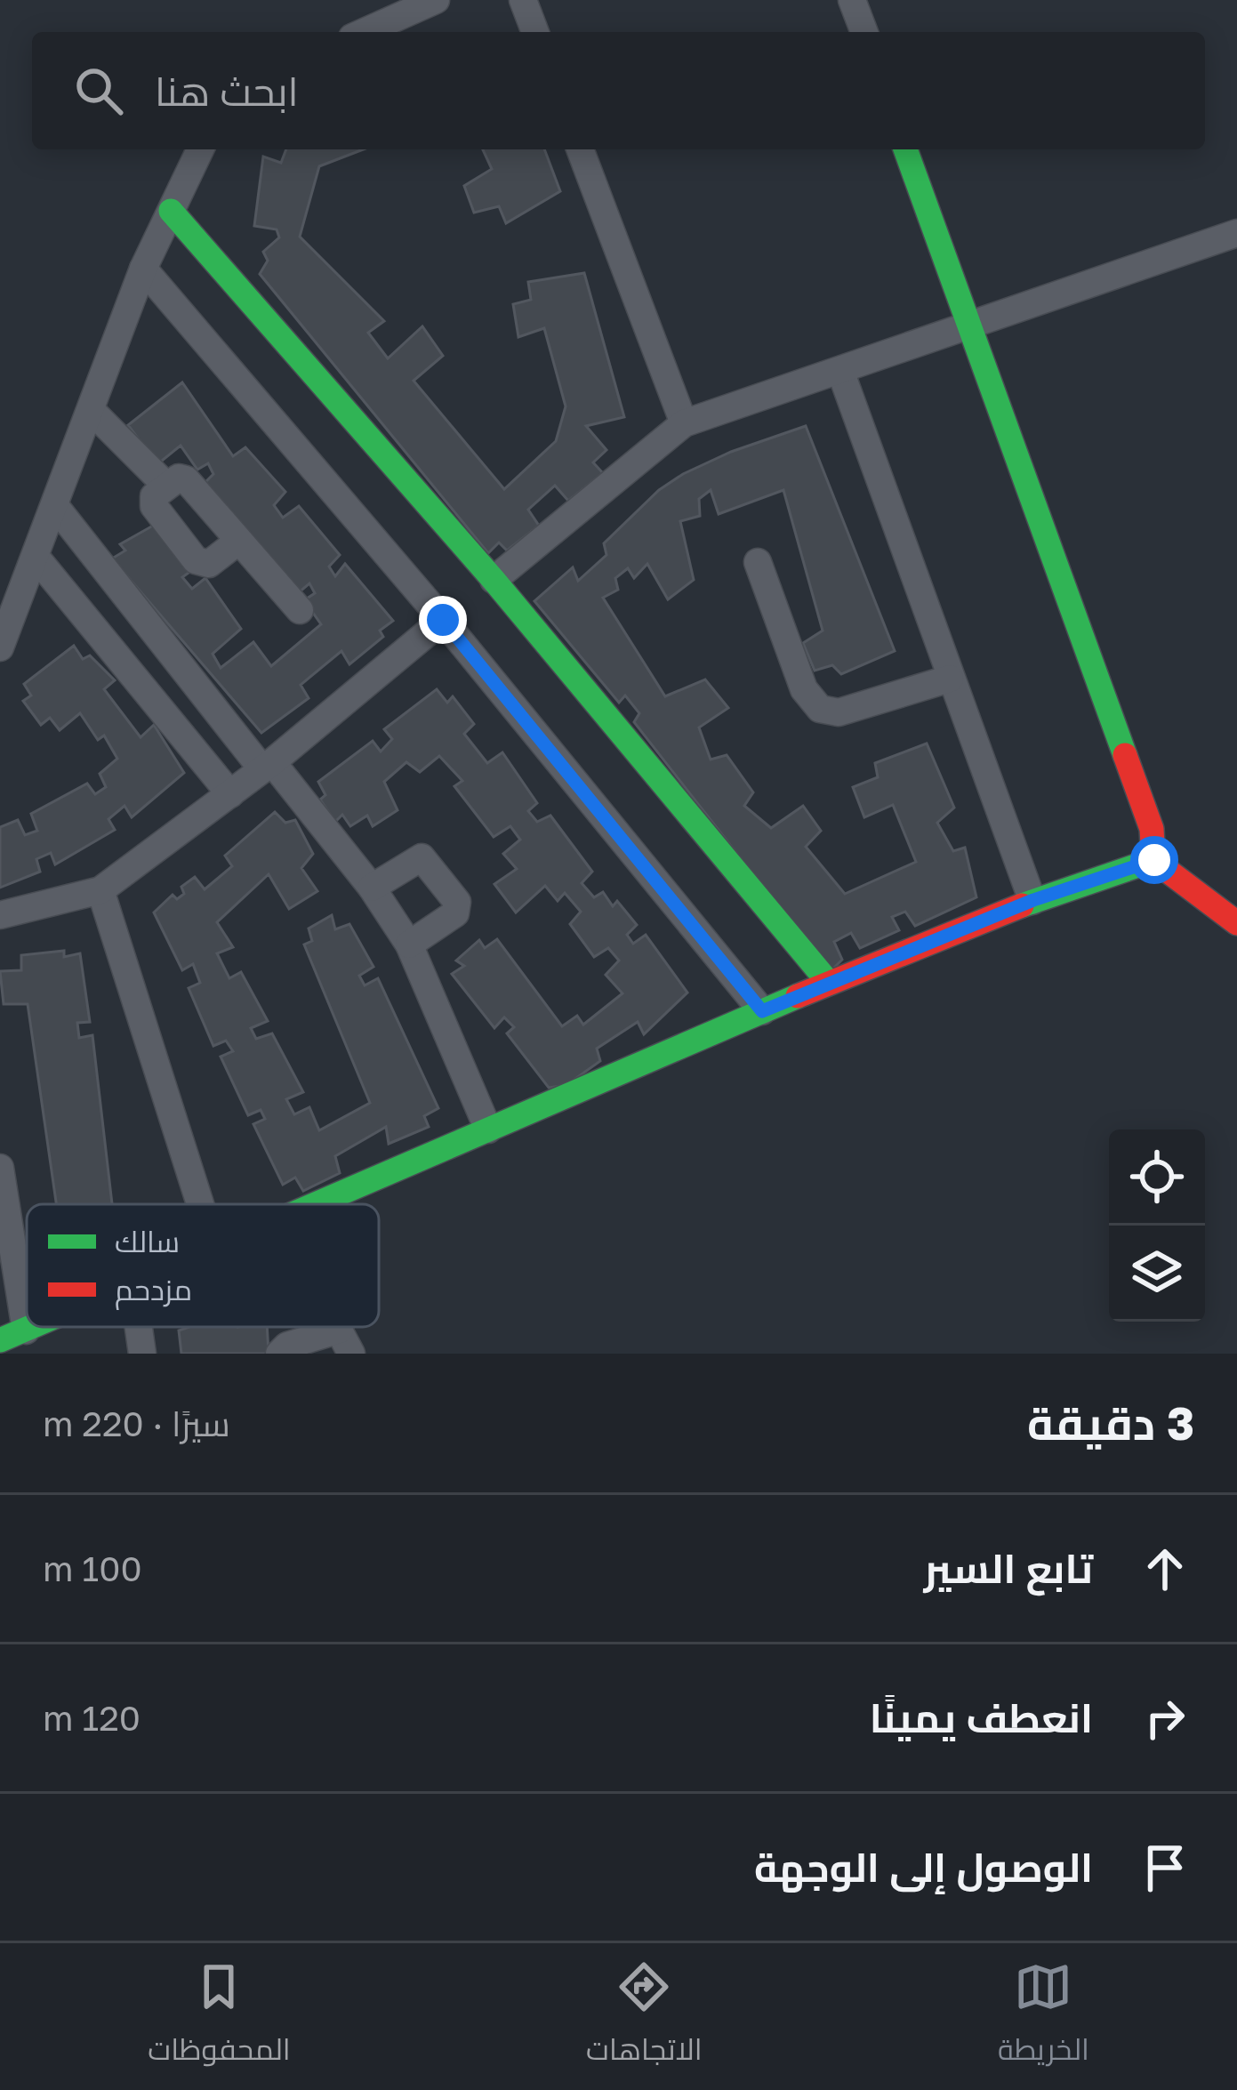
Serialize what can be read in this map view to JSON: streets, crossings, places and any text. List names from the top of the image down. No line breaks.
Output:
{"legend":["سالك","مزدحم"],"page":{"search":"ابحث هنا","heading":["3 دقيقة","سيرًا · 220 m"],"list":[["تابع السير","100 m"],["انعطف يمينًا","120 m"],"الوصول إلى الوجهة"],"nav":["الخريطة","الاتجاهات","المحفوظات"]}}
